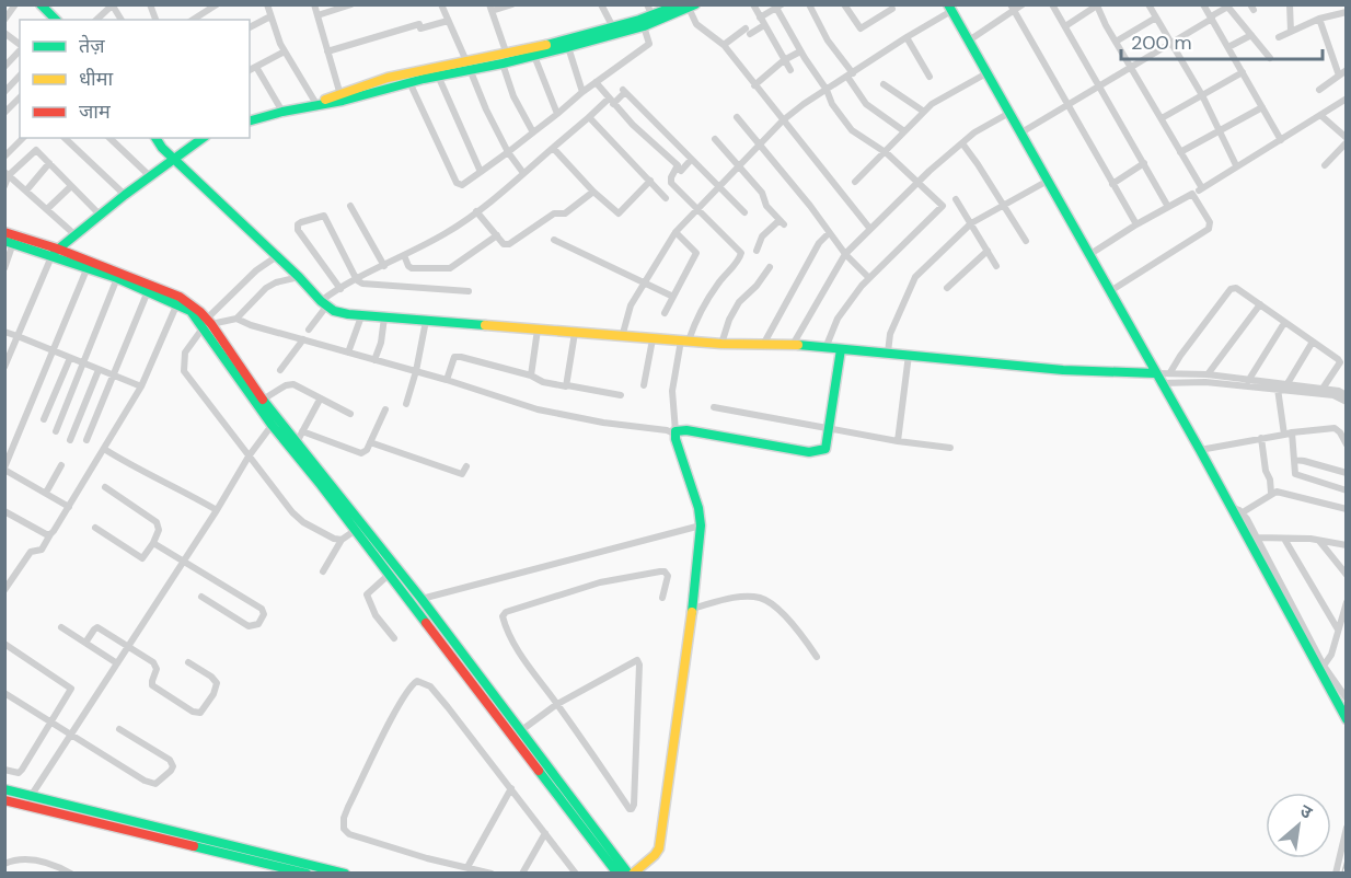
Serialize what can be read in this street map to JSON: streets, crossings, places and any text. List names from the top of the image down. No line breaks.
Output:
{"legend":["तेज़","धीमा","जाम"],"scale_bar":"200 m","north":"top right"}
